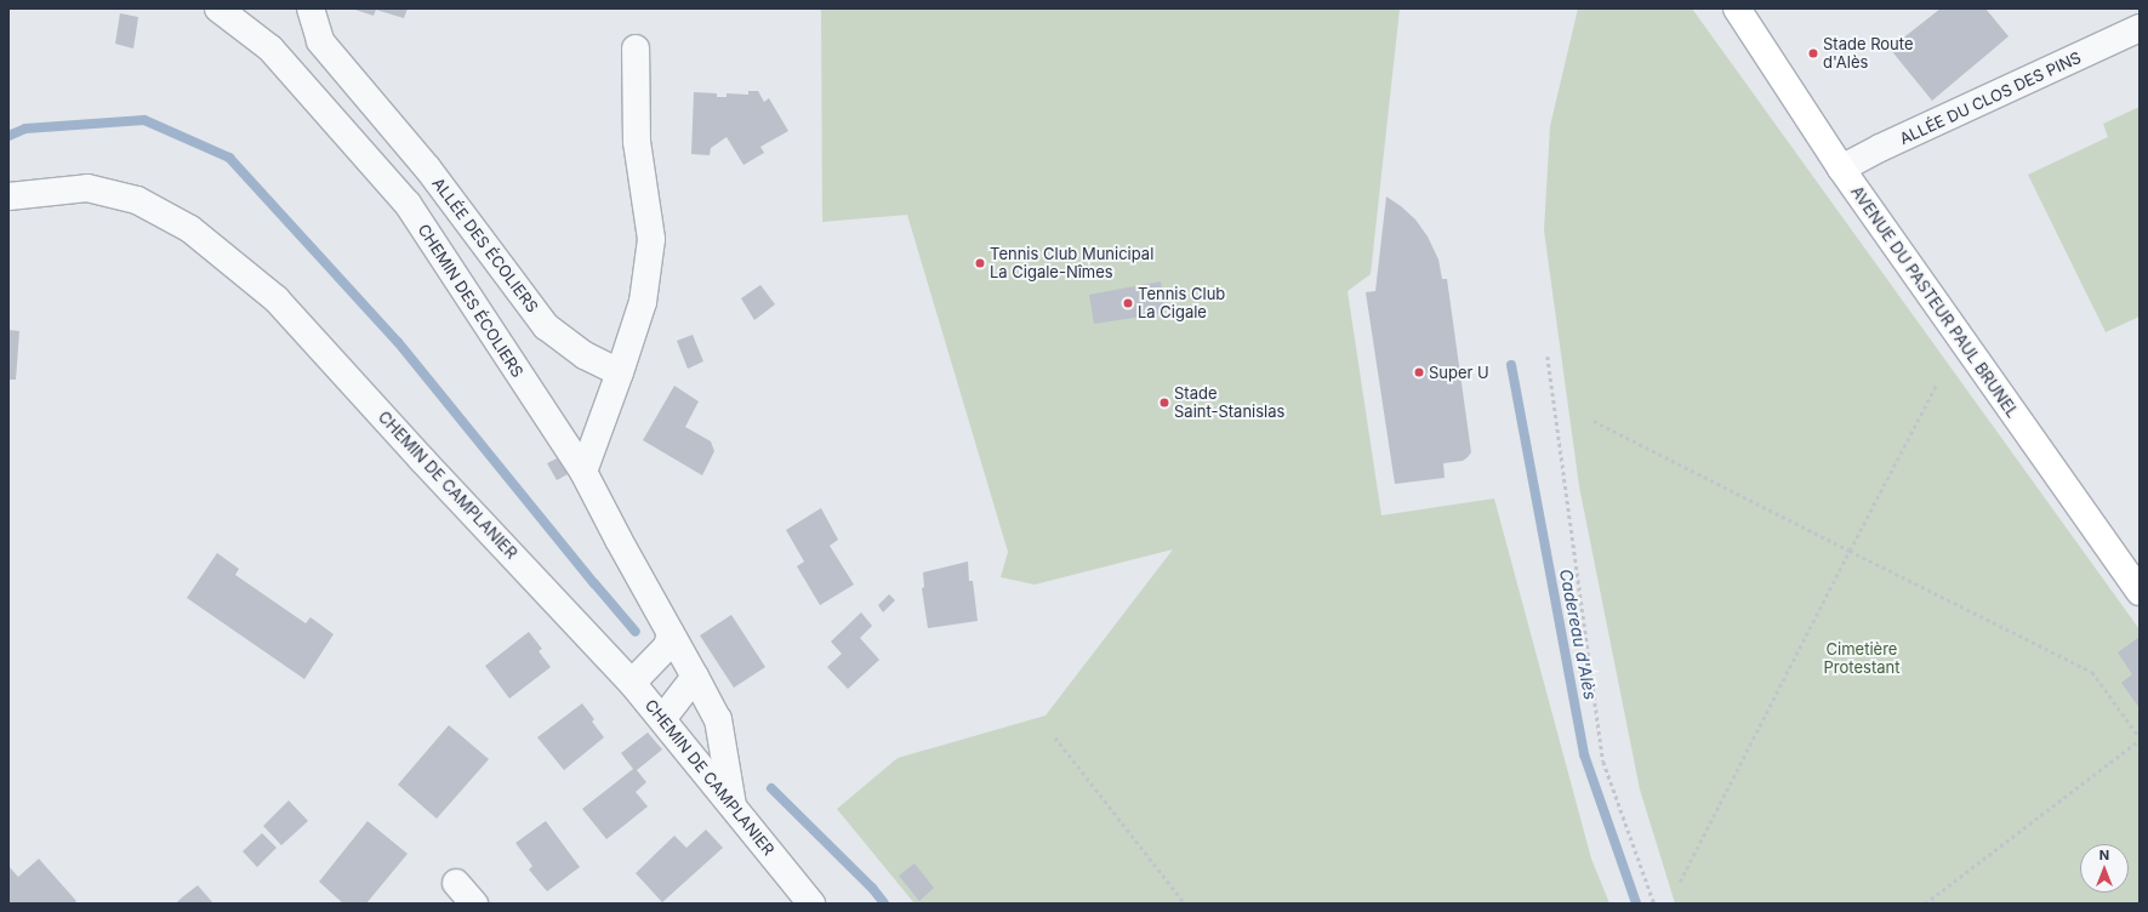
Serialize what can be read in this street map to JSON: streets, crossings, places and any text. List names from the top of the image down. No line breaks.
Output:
{"streets":{"main road":["AVENUE DU PASTEUR PAUL BRUNEL"],"street":["ALLÉE DU CLOS DES PINS","ALLÉE DES ÉCOLIERS","CHEMIN DES ÉCOLIERS","CHEMIN DE CAMPLANIER"]},"crossings":[["ALLÉE DU CLOS DES PINS","AVENUE DU PASTEUR PAUL BRUNEL"],["CHEMIN DES ÉCOLIERS","CHEMIN DE CAMPLANIER"]],"water":["Cadereau d'Alès"],"parks":["Cimetière Protestant"],"places":["Stade Route d'Alès","Tennis Club Municipal La Cigale-Nîmes","Tennis Club La Cigale","Super U","Stade Saint-Stanislas"],"north":"top"}
